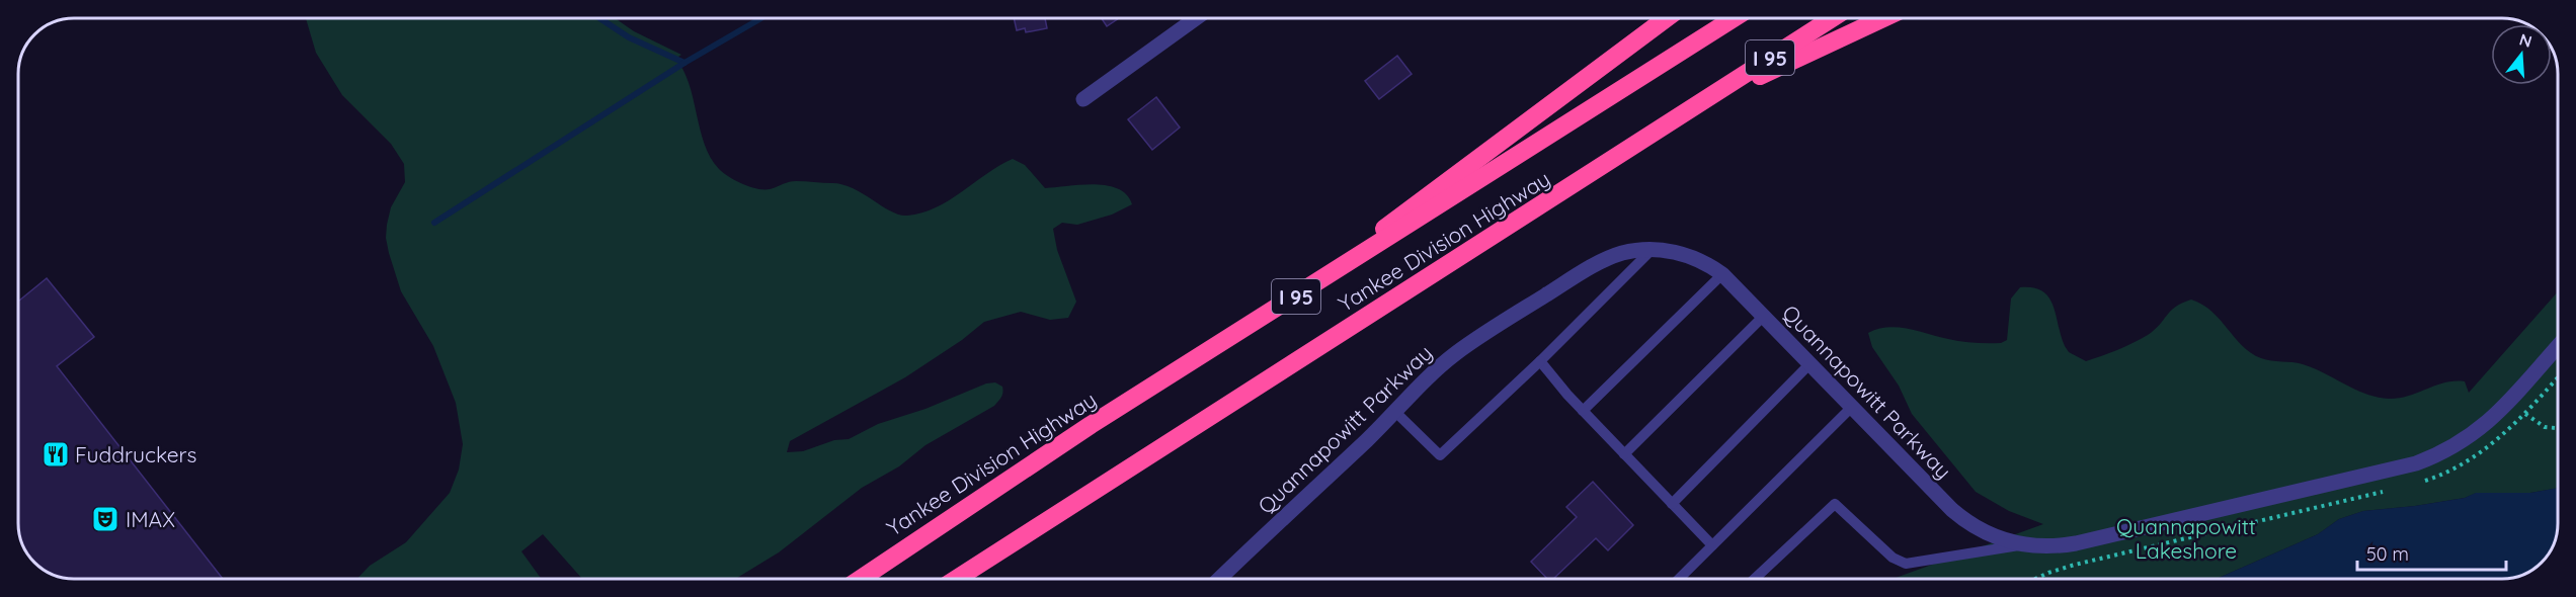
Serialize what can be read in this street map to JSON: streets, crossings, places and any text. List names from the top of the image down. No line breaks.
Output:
{"streets":{"highway":["I 95","Yankee Division Highway"],"street":["Quannapowitt Parkway"]},"parks":["Quannapowitt Lakeshore"],"places":{"restaurant":["Fuddruckers"],"theatre":["IMAX"]},"scale_bar":"50 m","north":"top"}
